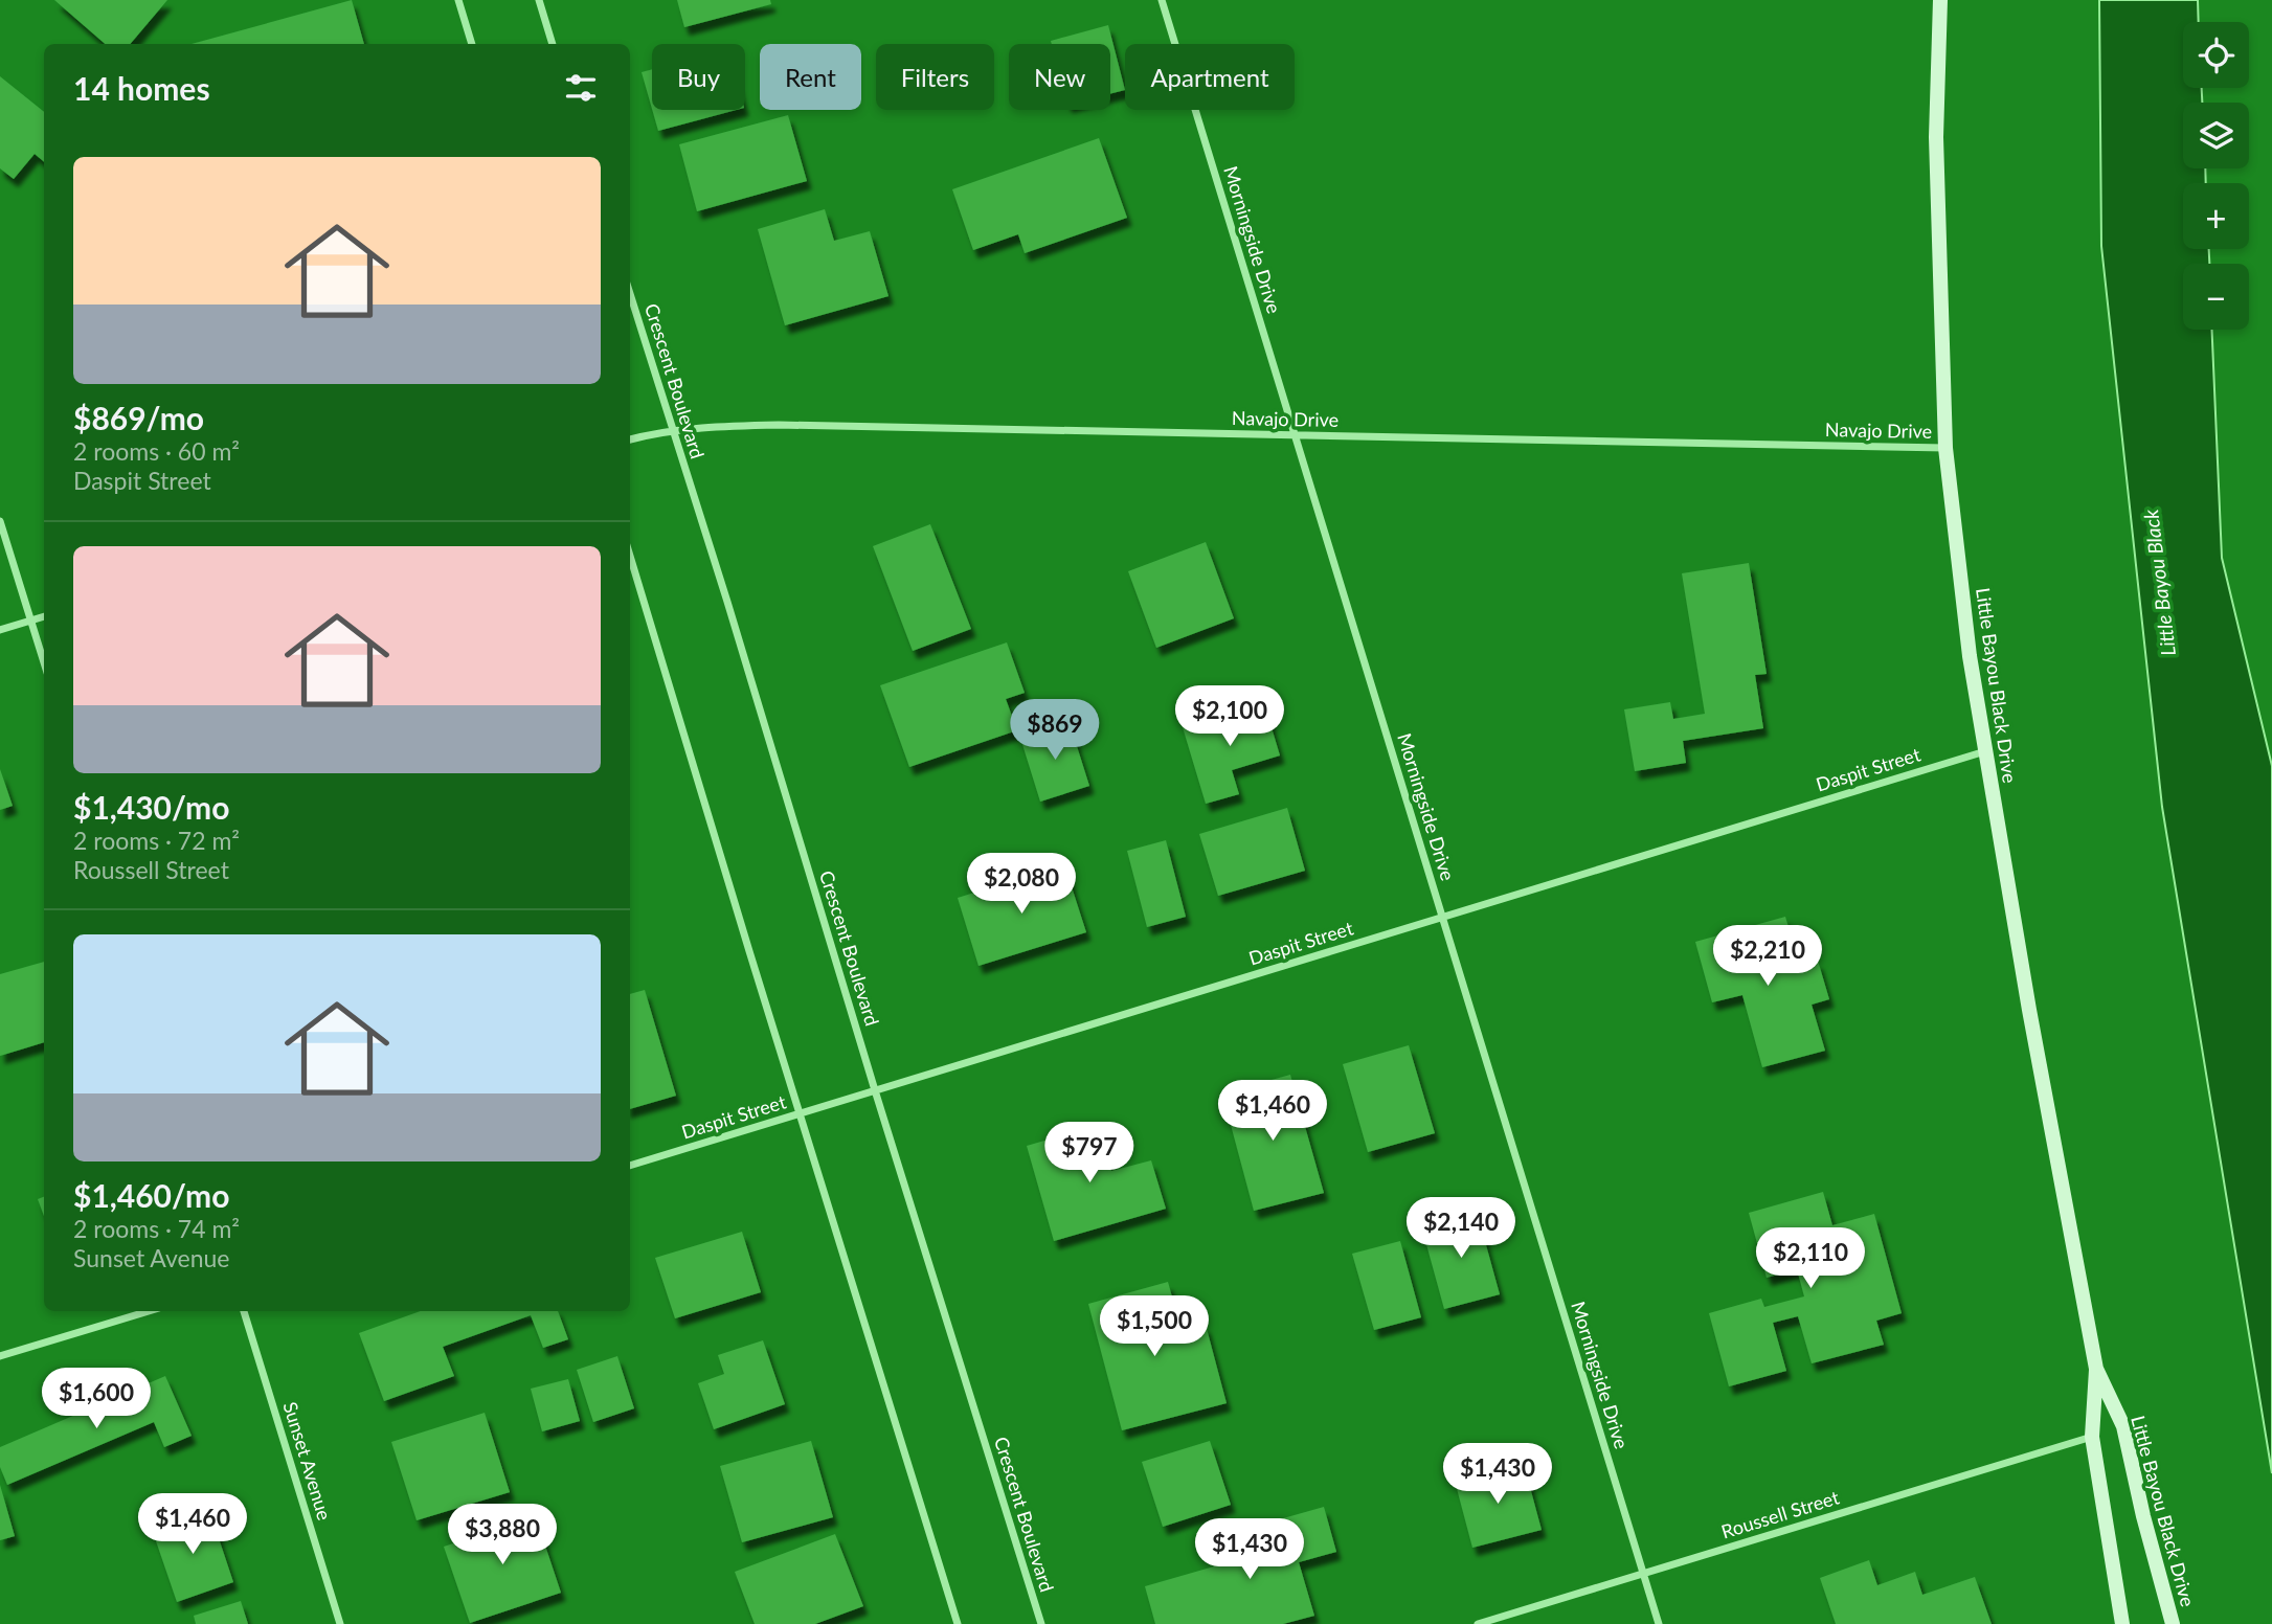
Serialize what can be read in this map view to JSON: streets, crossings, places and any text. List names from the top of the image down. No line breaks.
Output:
{"streets":{"main road":["Little Bayou Black Drive"],"street":["Morningside Drive","Crescent Boulevard","Navajo Drive","Daspit Street","Sunset Avenue","Roussell Street"]},"crossings":[["Morningside Drive","Navajo Drive"],["Morningside Drive","Daspit Street"],["Morningside Drive","Roussell Street"],["Crescent Boulevard","Navajo Drive"],["Crescent Boulevard","Daspit Street"],["Navajo Drive","Little Bayou Black Drive"],["Little Bayou Black Drive","Daspit Street"],["Little Bayou Black Drive","Roussell Street"]],"water":["Little Bayou Black"],"page":{"map_buttons":["+","−"],"chip":["Buy","Rent","Filters","New","Apartment"],"heading":"14 homes","list":[{"name":"$869/mo","note":"2 rooms · 60 m² · Daspit Street"},{"name":"$1,430/mo","note":"2 rooms · 72 m² · Roussell Street"},{"name":"$1,460/mo","note":"2 rooms · 74 m² · Sunset Avenue"}],"price":["$2,100","$869","$2,080","$2,210","$1,460","$797","$2,140","$2,110","$1,500","$1,600","$1,430","$1,460","$3,880","$1,430"]}}
